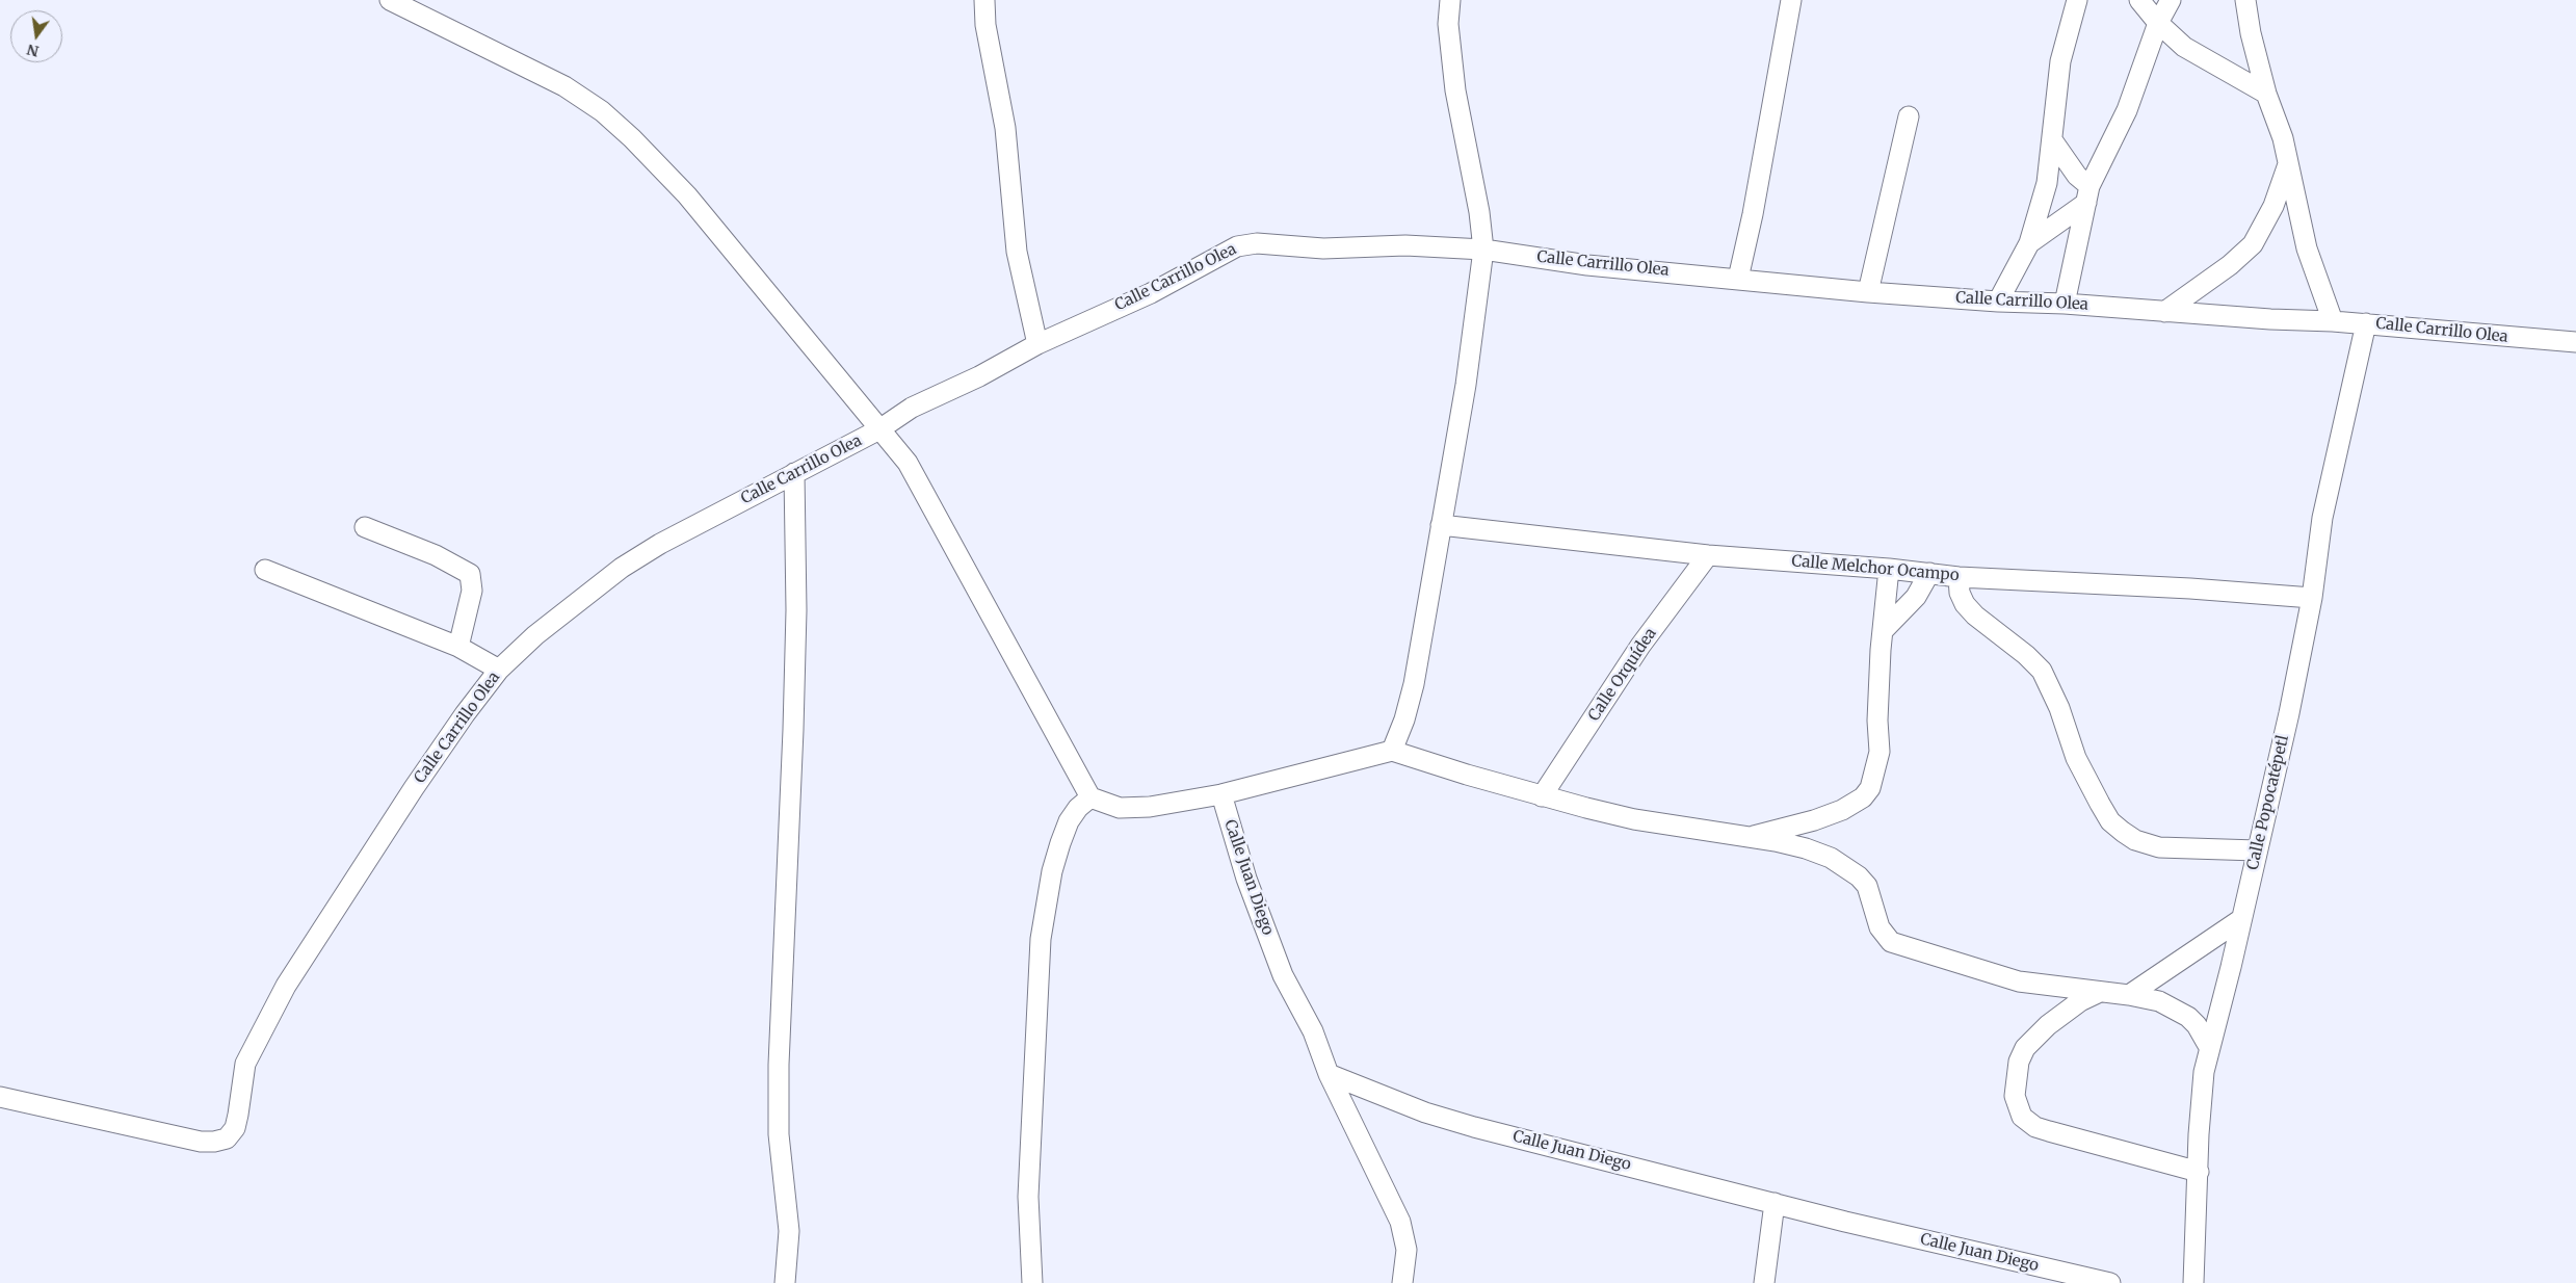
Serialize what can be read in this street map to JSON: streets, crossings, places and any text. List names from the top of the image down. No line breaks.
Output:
{"streets":{"street":["Calle Carrillo Olea","Calle Melchor Ocampo","Calle Orquídea","Calle Popocatépetl","Calle Juan Diego"]},"crossings":[["Calle Carrillo Olea","Calle Popocatépetl"],["Calle Melchor Ocampo","Calle Orquídea"],["Calle Melchor Ocampo","Calle Popocatépetl"]],"north":"bottom"}
